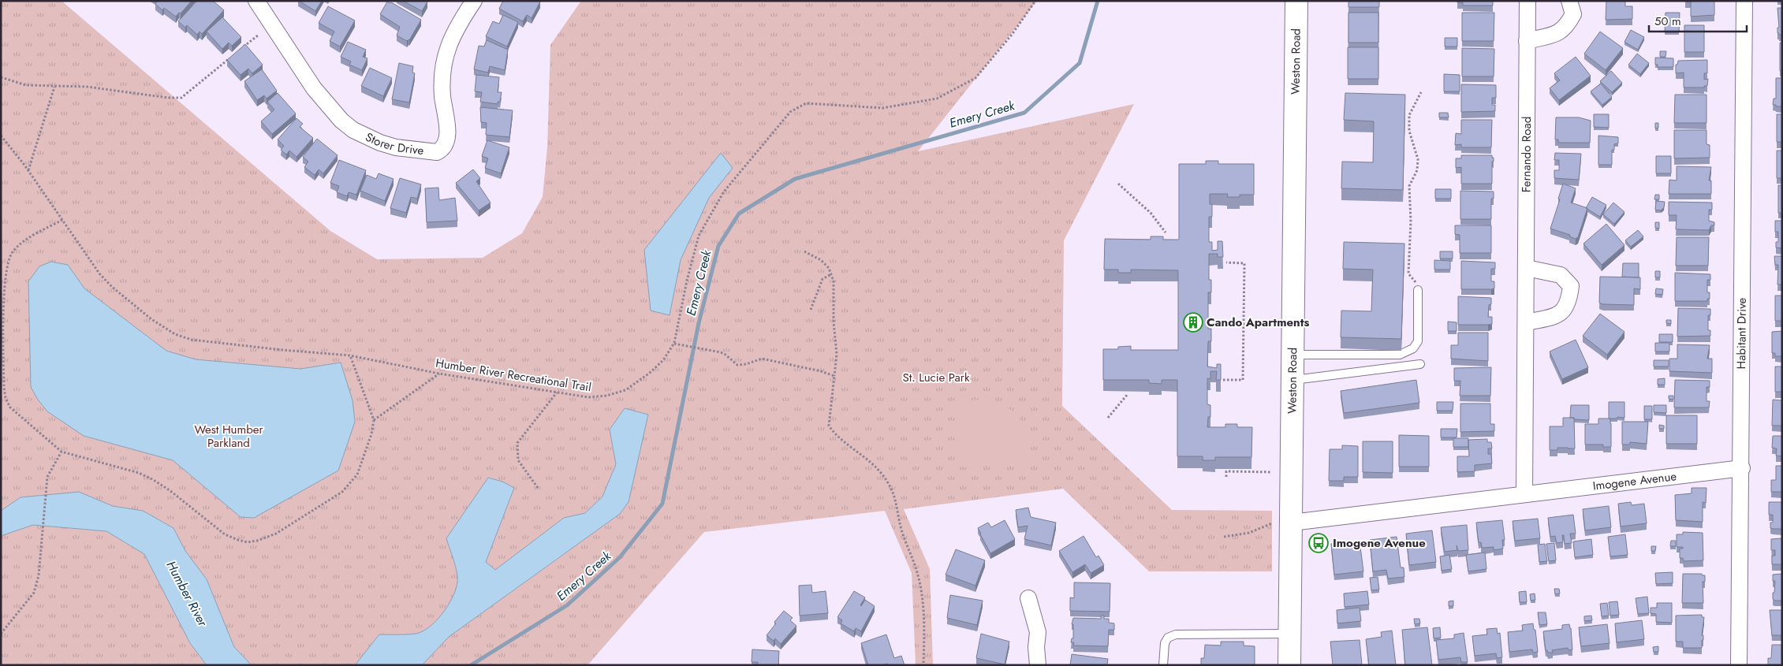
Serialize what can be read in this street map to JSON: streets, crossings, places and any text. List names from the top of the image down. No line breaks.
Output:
{"streets":{"main road":["Weston Road"],"street":["Storer Drive","Fernando Road","Habitant Drive","Imogene Avenue"],"path":["Humber River Recreational Trail"]},"crossings":[["Weston Road","Imogene Avenue"],["Fernando Road","Imogene Avenue"],["Habitant Drive","Imogene Avenue"]],"water":["Emery Creek","Humber River"],"parks":["St. Lucie Park","West Humber Parkland"],"places":{"building":["Cando Apartments"],"bus stop":["Imogene Avenue"]},"scale_bar":"50 m"}
